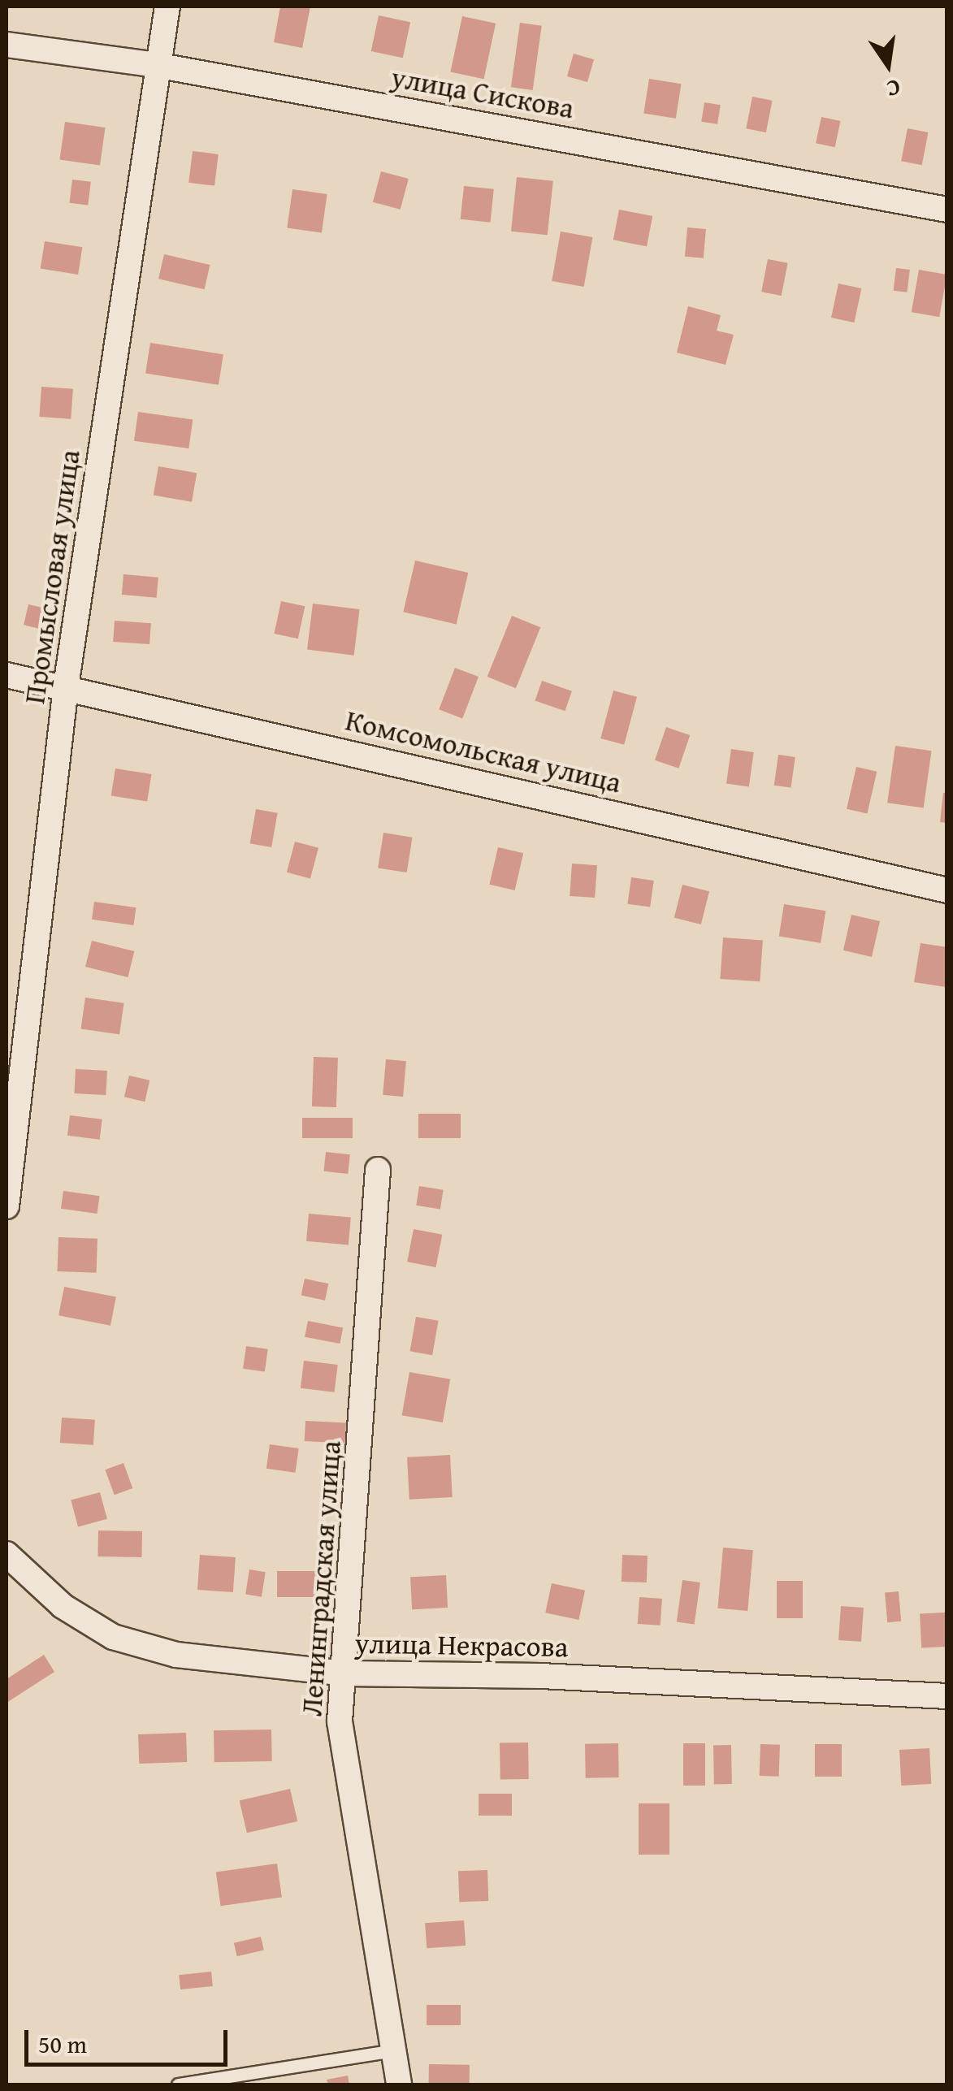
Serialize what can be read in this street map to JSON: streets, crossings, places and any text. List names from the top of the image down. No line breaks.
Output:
{"streets":{"street":["улица Сискова","Промысловая улица","Комсомольская улица","Ленинградская улица","улица Некрасова"]},"crossings":[["улица Сискова","Промысловая улица"],["Промысловая улица","Комсомольская улица"],["Ленинградская улица","улица Некрасова"]],"scale_bar":"50 m","north":"bottom"}
